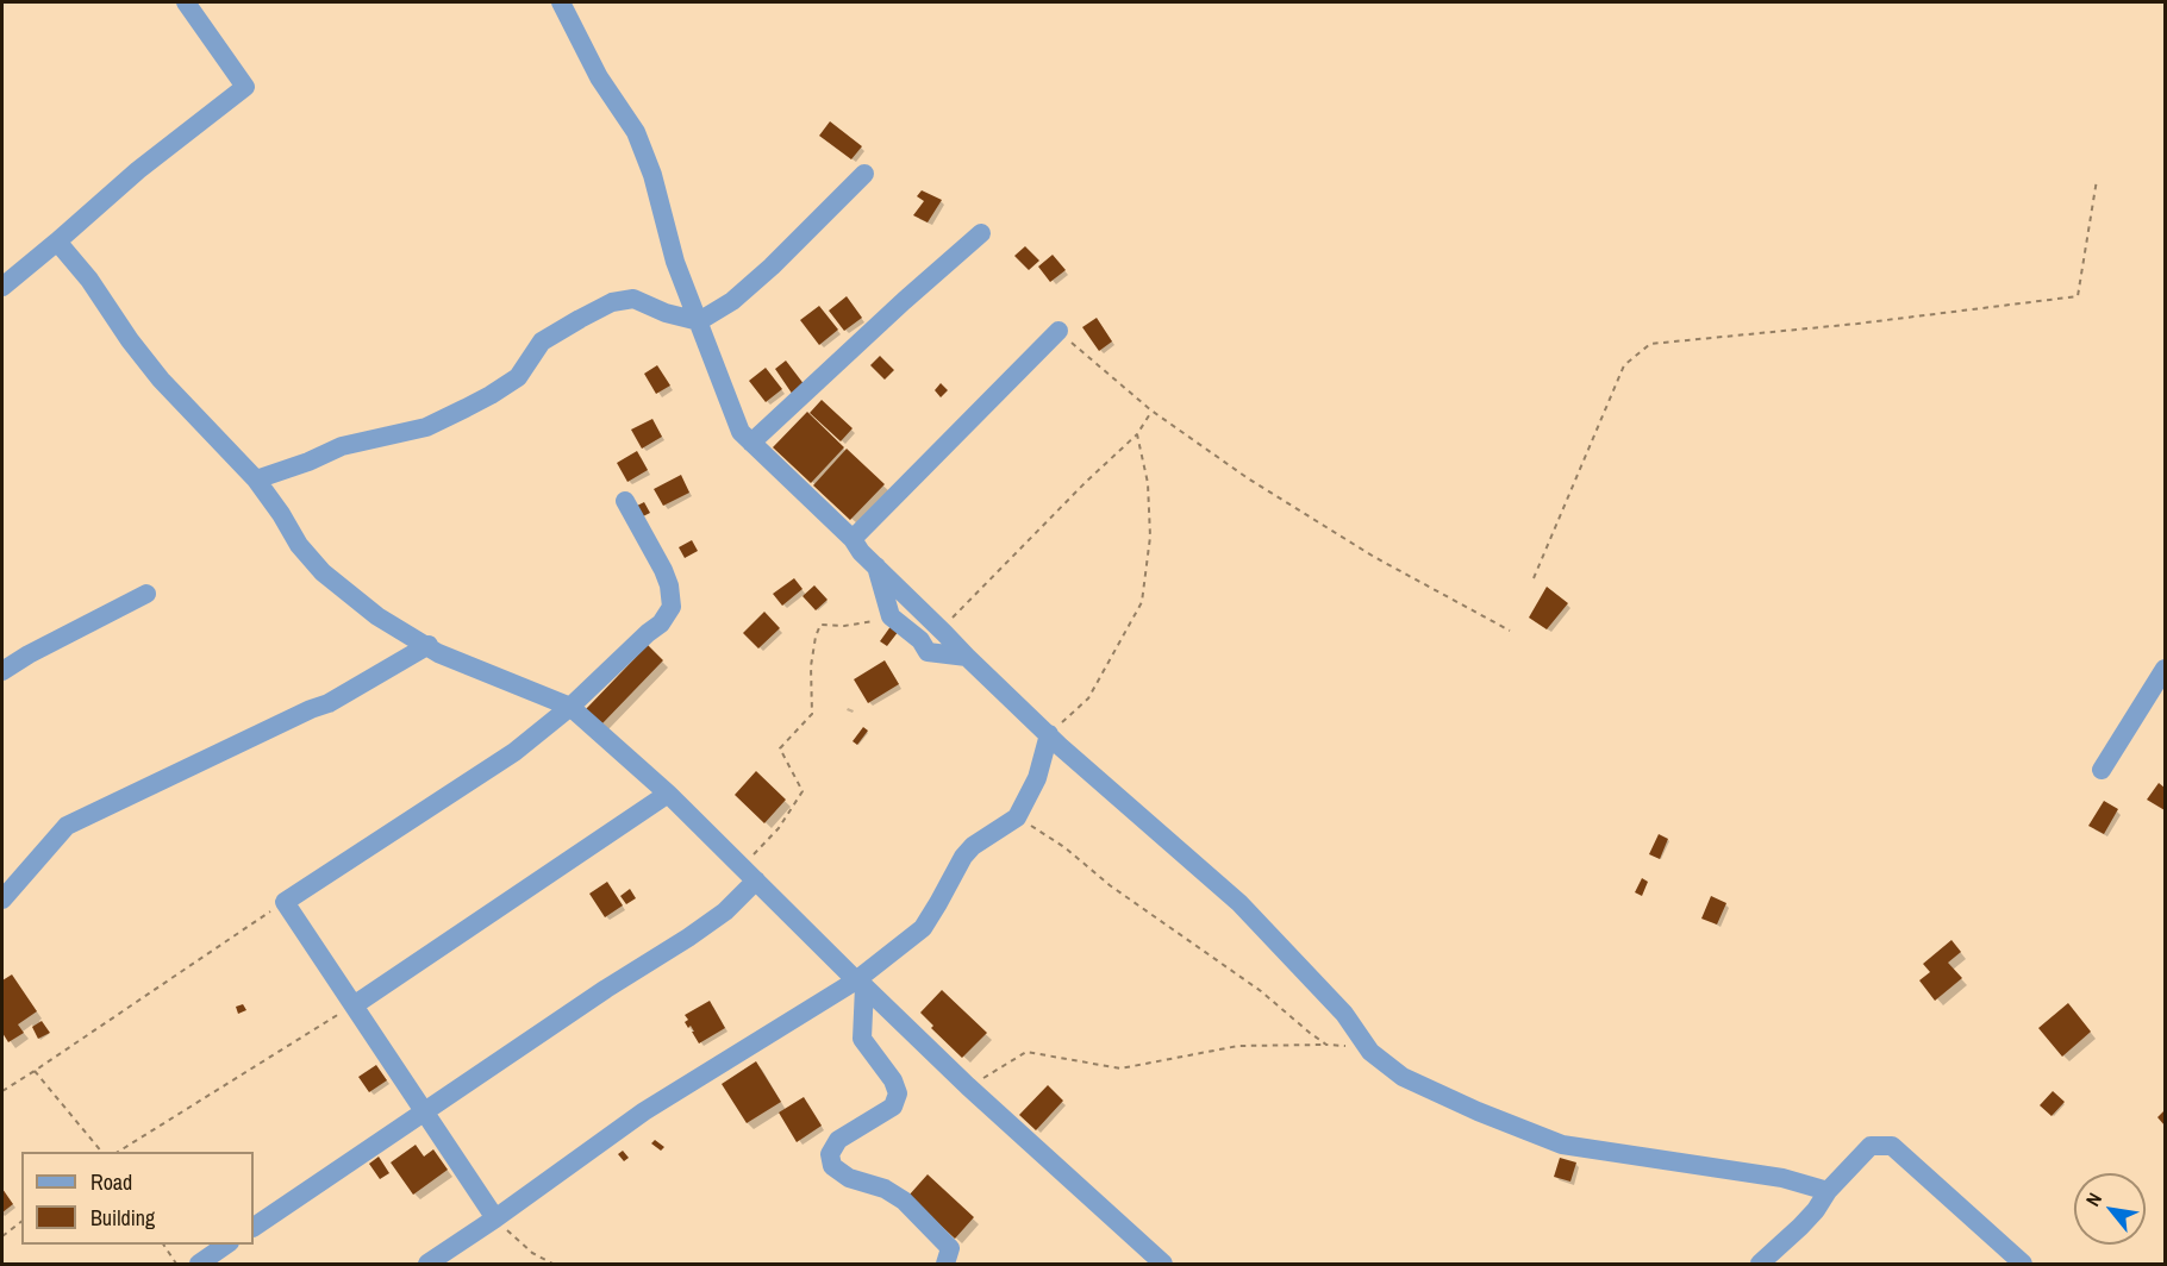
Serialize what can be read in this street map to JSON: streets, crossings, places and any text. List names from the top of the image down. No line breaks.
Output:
{"legend":["Road","Building"],"north":"top left"}
